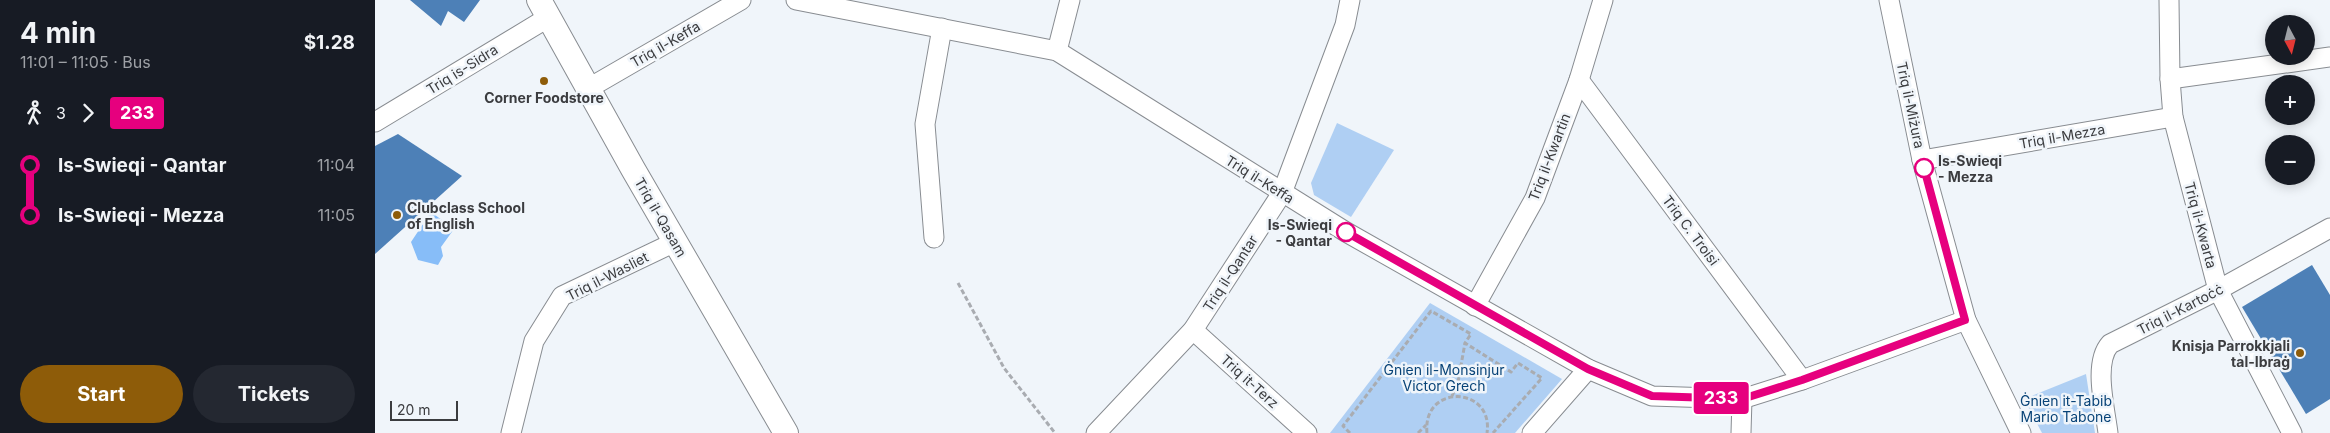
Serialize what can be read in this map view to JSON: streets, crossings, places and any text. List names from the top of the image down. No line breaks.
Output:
{"streets":{"street":["Triq il-Keffa","Triq is-Sidra","Triq il-Miżura","Triq il-Mezza","Triq il-Kwartin","Triq il-Qasam","Triq il-Kwarta","Triq C. Troisi","Triq il-Qantar","Triq il-Wasliet","Triq il-Kartoċċ","Triq it-Terz"]},"crossings":[["Triq il-Keffa","Triq il-Miżura"],["Triq il-Keffa","Triq il-Kwartin"],["Triq il-Keffa","Triq il-Qasam"],["Triq il-Keffa","Triq C. Troisi"],["Triq il-Keffa","Triq il-Qantar"],["Triq is-Sidra","Triq il-Qasam"],["Triq il-Miżura","Triq il-Mezza"],["Triq il-Mezza","Triq il-Kwarta"],["Triq il-Kwartin","Triq C. Troisi"],["Triq il-Qasam","Triq il-Wasliet"],["Triq il-Kwarta","Triq il-Kartoċċ"],["Triq il-Qantar","Triq it-Terz"]],"parks":["Ġnien il-Monsinjur Victor Grech","Ġnien it-Tabib Mario Tabone"],"places":["Corner Foodstore","Is-Swieqi - Mezza","Clubclass School of English","Is-Swieqi - Qantar","Knisja Parrokkjali tal-Ibraġ"],"lines":["bus line 233"],"scale_bar":"20 m","north":"bottom","page":{"heading":["4 min","11:01 – 11:05 · Bus","$1.28"],"on_map":"233","map_buttons":["+","−"],"legs":["3","233"],"list":[{"name":"Is-Swieqi - Qantar","value":"11:04"},{"name":"Is-Swieqi - Mezza","value":"11:05"}],"buttons":["Start","Tickets"],"scale":"20 m"}}
